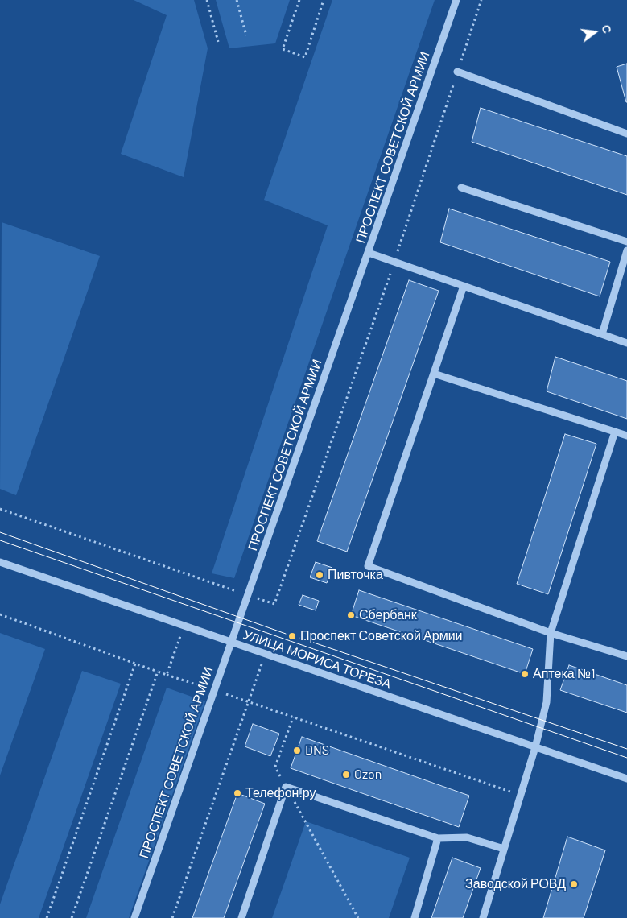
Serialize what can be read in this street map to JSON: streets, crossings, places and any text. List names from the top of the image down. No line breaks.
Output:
{"streets":{"street":["ПРОСПЕКТ СОВЕТСКОЙ АРМИИ","УЛИЦА МОРИСА ТОРЕЗА"]},"crossings":[["ПРОСПЕКТ СОВЕТСКОЙ АРМИИ","УЛИЦА МОРИСА ТОРЕЗА"]],"places":["Пивточка","Сбербанк","Проспект Советской Армии","Аптека №1","DNS","Ozon","Телефон.ру","Заводской РОВД"],"north":"right"}
